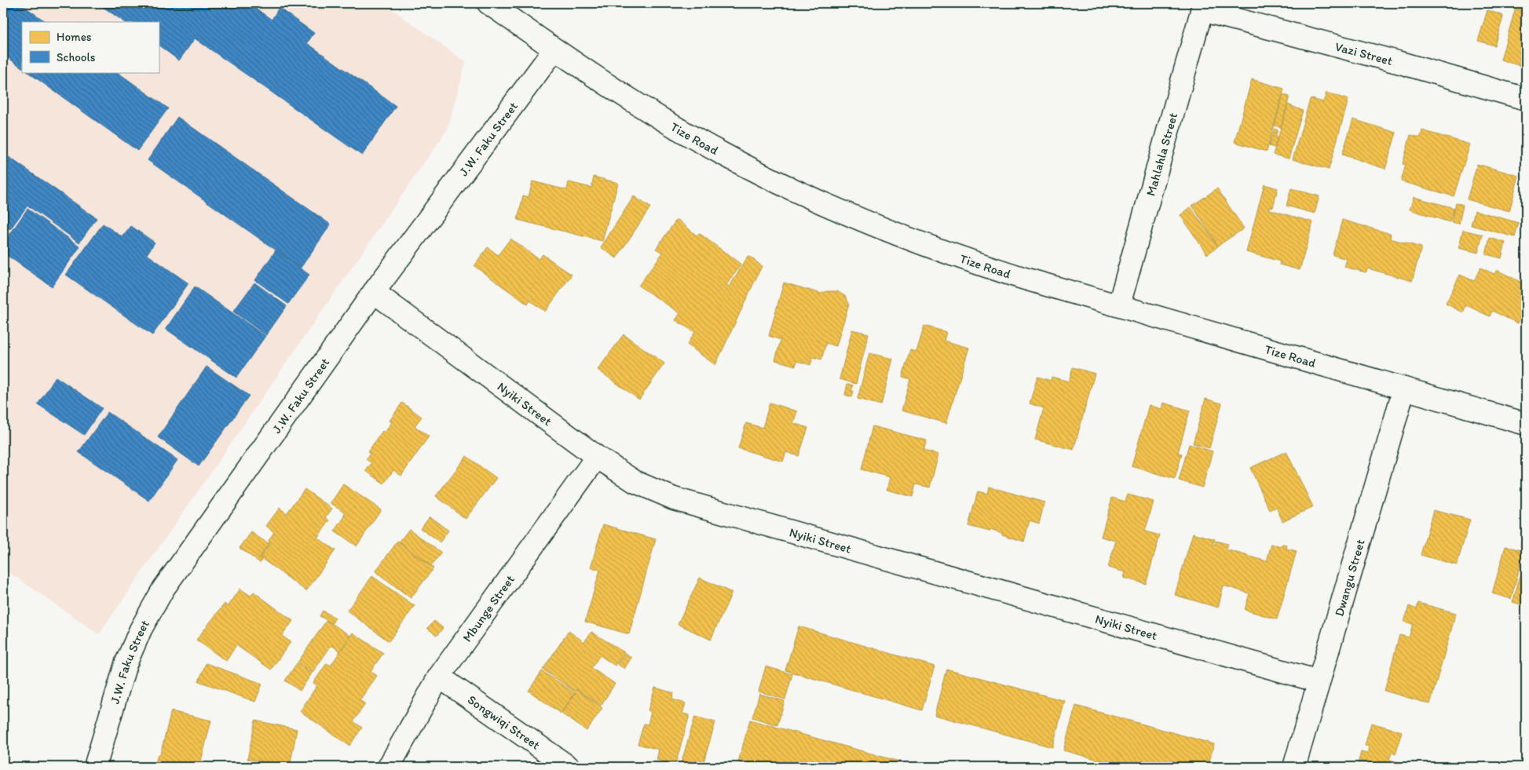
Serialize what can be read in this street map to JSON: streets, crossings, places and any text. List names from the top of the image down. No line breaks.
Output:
{"streets":{"street":["Vazi Street","Tize Road","J.W. Faku Street","Mahlahla Street","Nyiki Street","Dwangu Street","Mbunge Street","Songwiqi Street"]},"crossings":[["Vazi Street","Mahlahla Street"],["Tize Road","J.W. Faku Street"],["Tize Road","Mahlahla Street"],["Tize Road","Dwangu Street"],["J.W. Faku Street","Nyiki Street"],["Nyiki Street","Dwangu Street"],["Nyiki Street","Mbunge Street"],["Mbunge Street","Songwiqi Street"]],"legend":["Homes","Schools"]}
